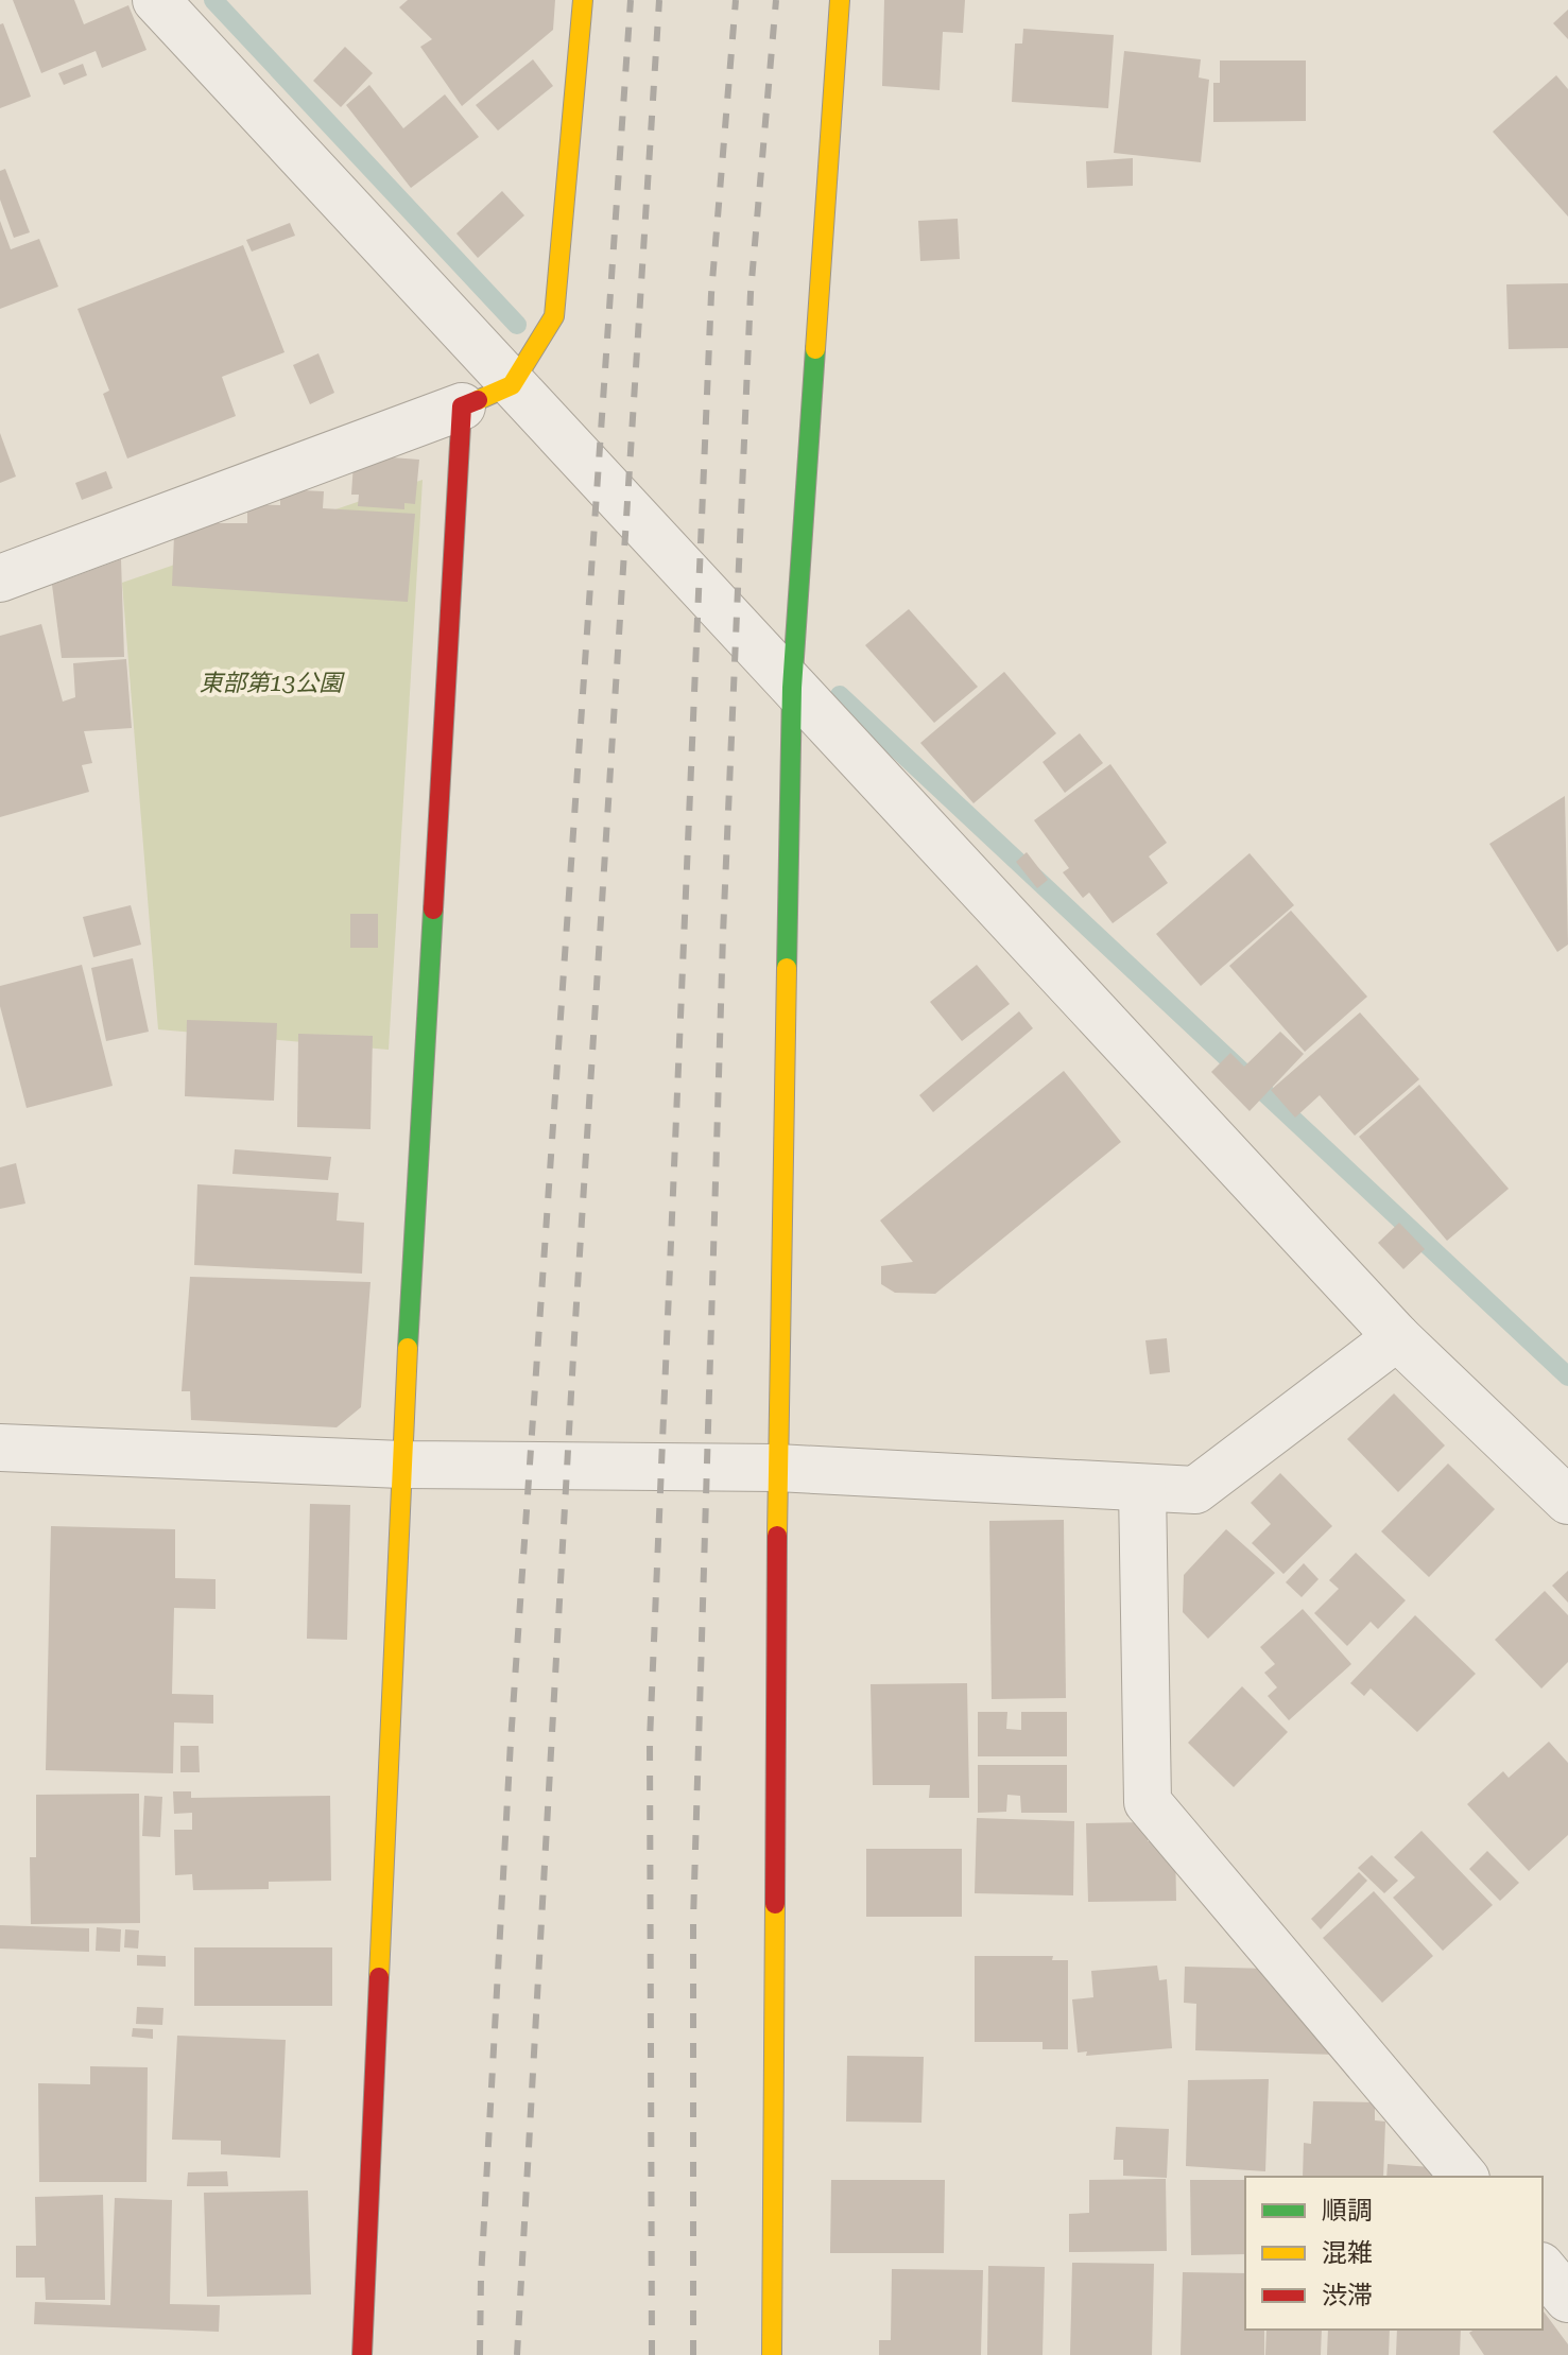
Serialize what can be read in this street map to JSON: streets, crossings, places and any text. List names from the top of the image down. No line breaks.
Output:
{"parks":["東部第13公園"],"legend":["順調","混雑","渋滞"]}
